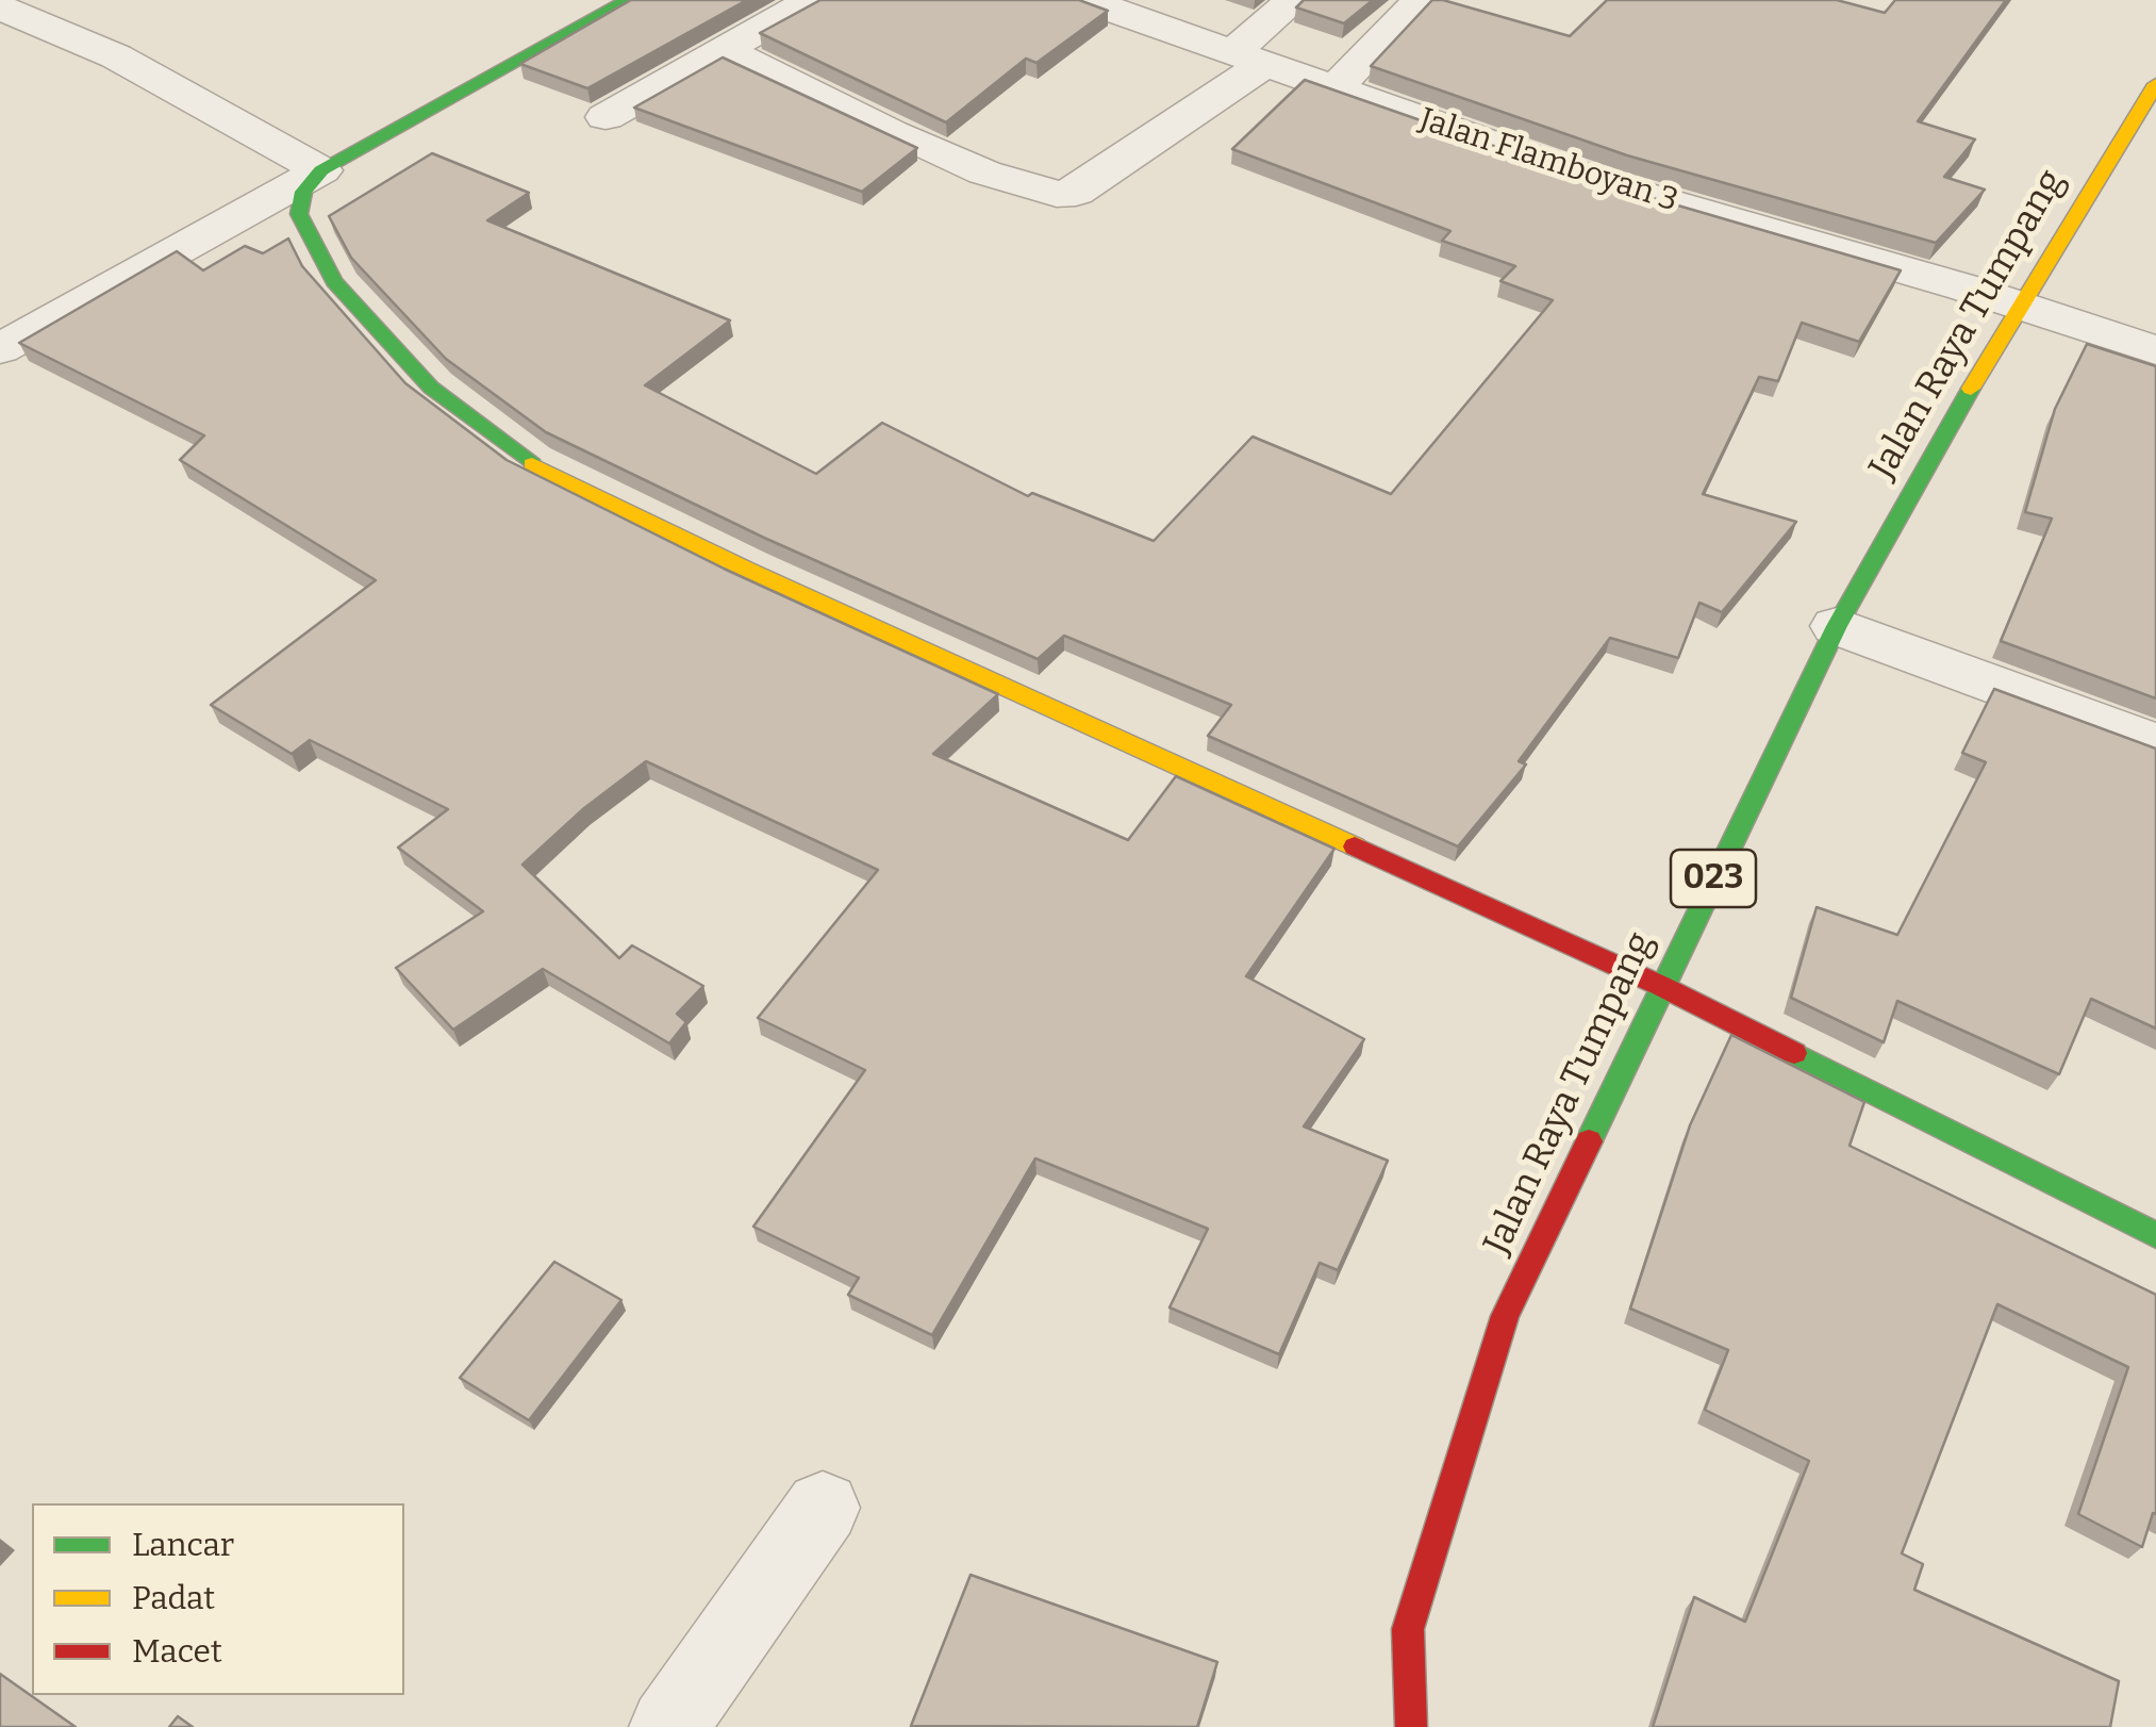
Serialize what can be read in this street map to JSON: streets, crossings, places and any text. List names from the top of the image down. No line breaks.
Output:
{"streets":{"street":["Jalan Flamboyan 3","Jalan Raya Tumpang","023"]},"crossings":[["Jalan Flamboyan 3","Jalan Raya Tumpang"]],"legend":["Lancar","Padat","Macet"]}
